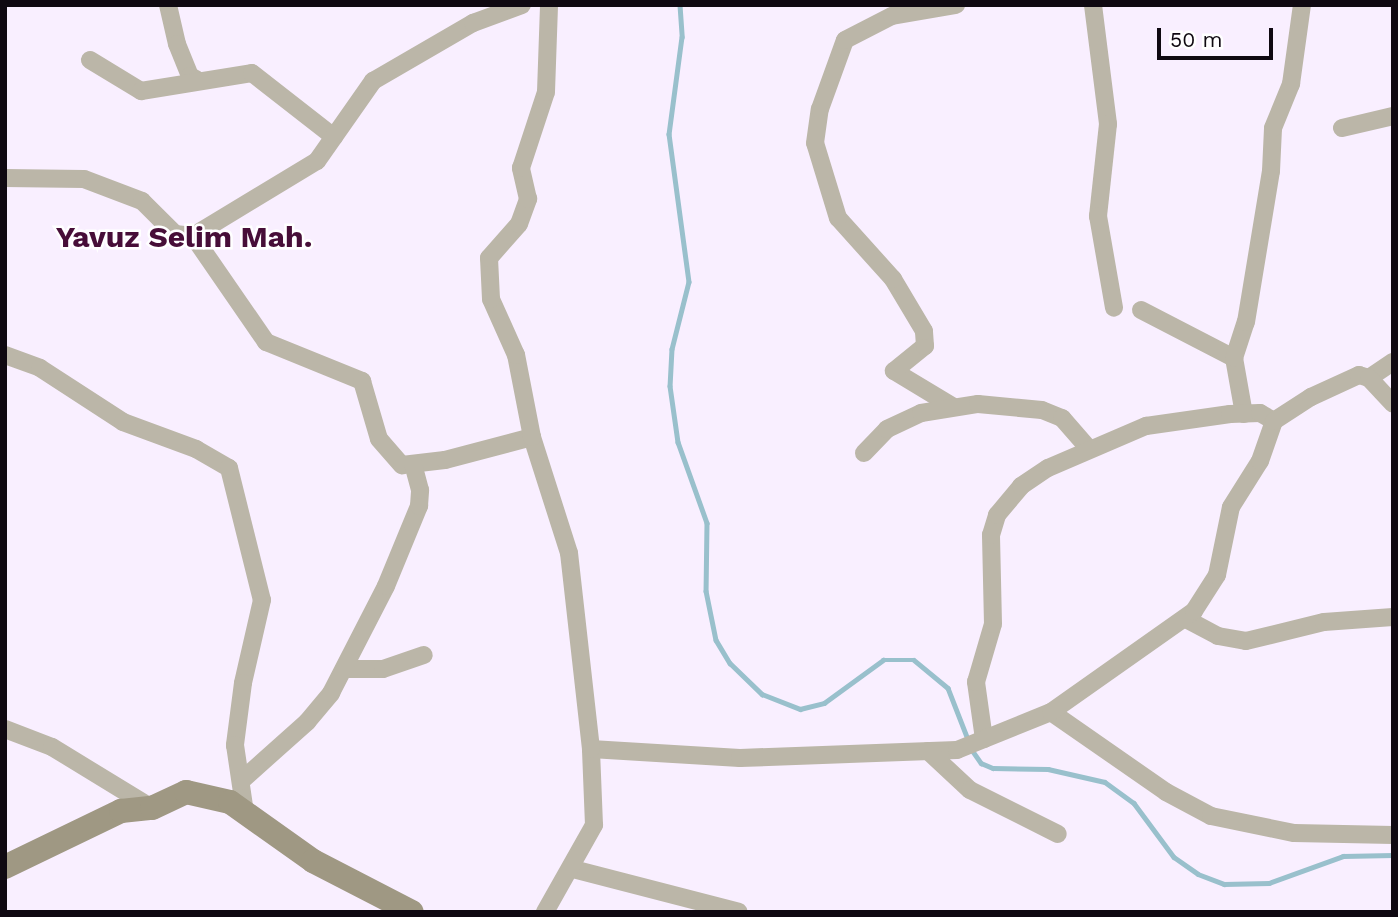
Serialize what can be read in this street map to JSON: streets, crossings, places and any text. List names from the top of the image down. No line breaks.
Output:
{"districts":["Yavuz Selim Mah."],"scale_bar":"50 m"}
